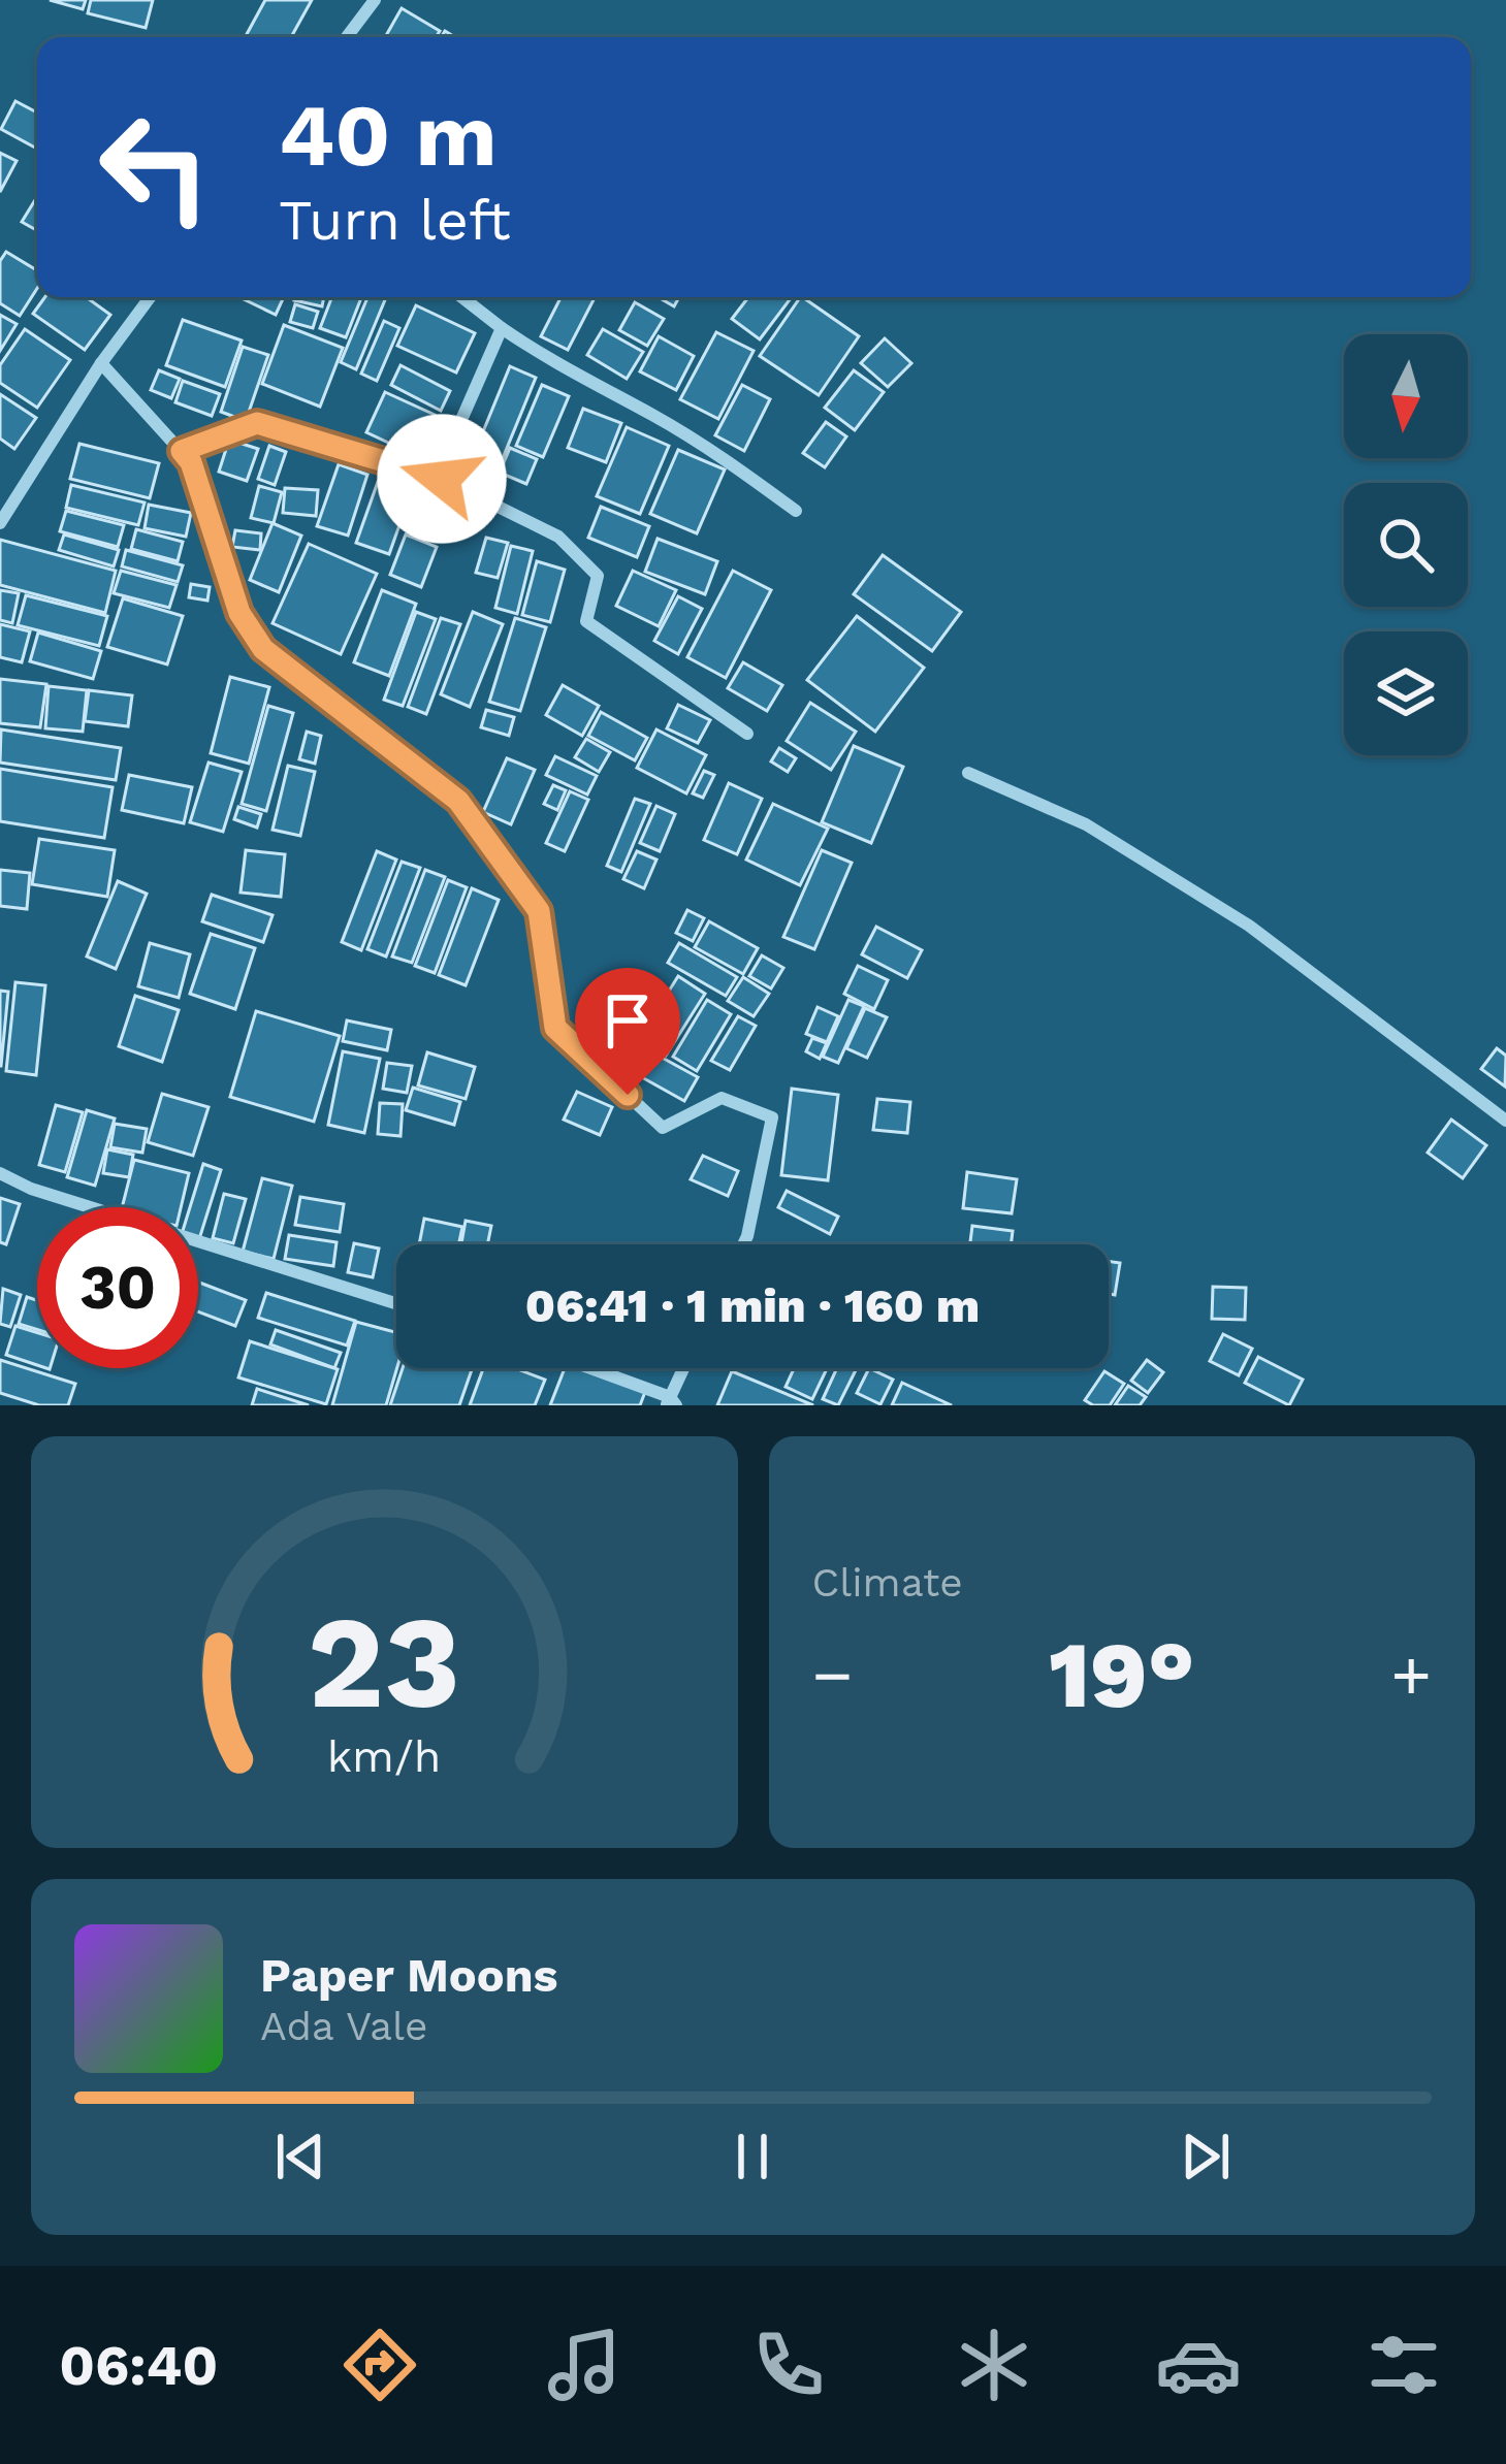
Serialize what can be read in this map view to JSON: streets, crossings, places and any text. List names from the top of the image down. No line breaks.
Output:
{"north":"bottom","page":{"turn":["40 m","Turn left"],"limit":"30","trip":"06:41 · 1 min · 160 m","tile":"Climate","heat":["−","19°","+"],"song":["Paper Moons","Ada Vale"],"tabs":"06:40","gauge":["23","km/h"]}}
